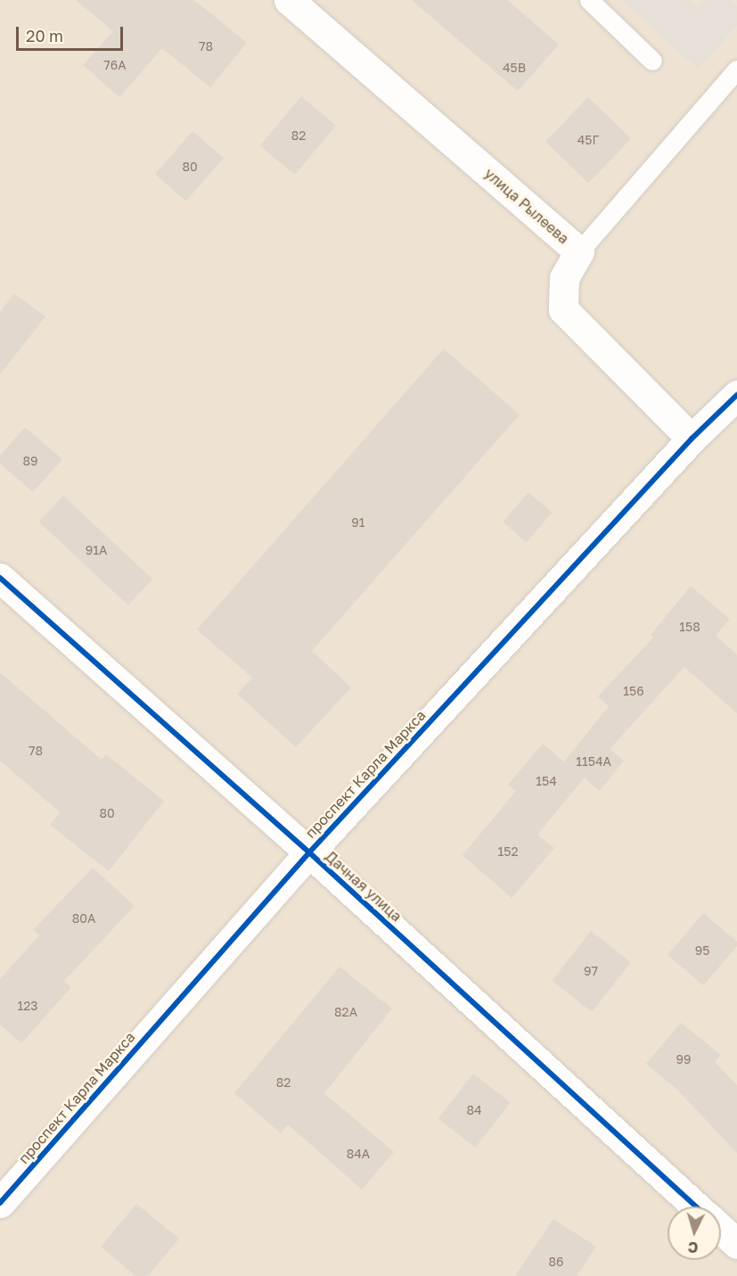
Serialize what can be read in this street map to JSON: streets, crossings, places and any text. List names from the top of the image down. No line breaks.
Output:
{"streets":{"street":["улица Рылеева","проспект Карла Маркса","Дачная улица"]},"crossings":[["улица Рылеева","проспект Карла Маркса"],["проспект Карла Маркса","Дачная улица"]],"house_numbers":["78","76А","45В","82","45Г","80","89","91","91А","158","156","78","1154А","154","80","152","80А","95","97","123","82А","99","82","84","84А","86"],"scale_bar":"20 m","north":"bottom"}
